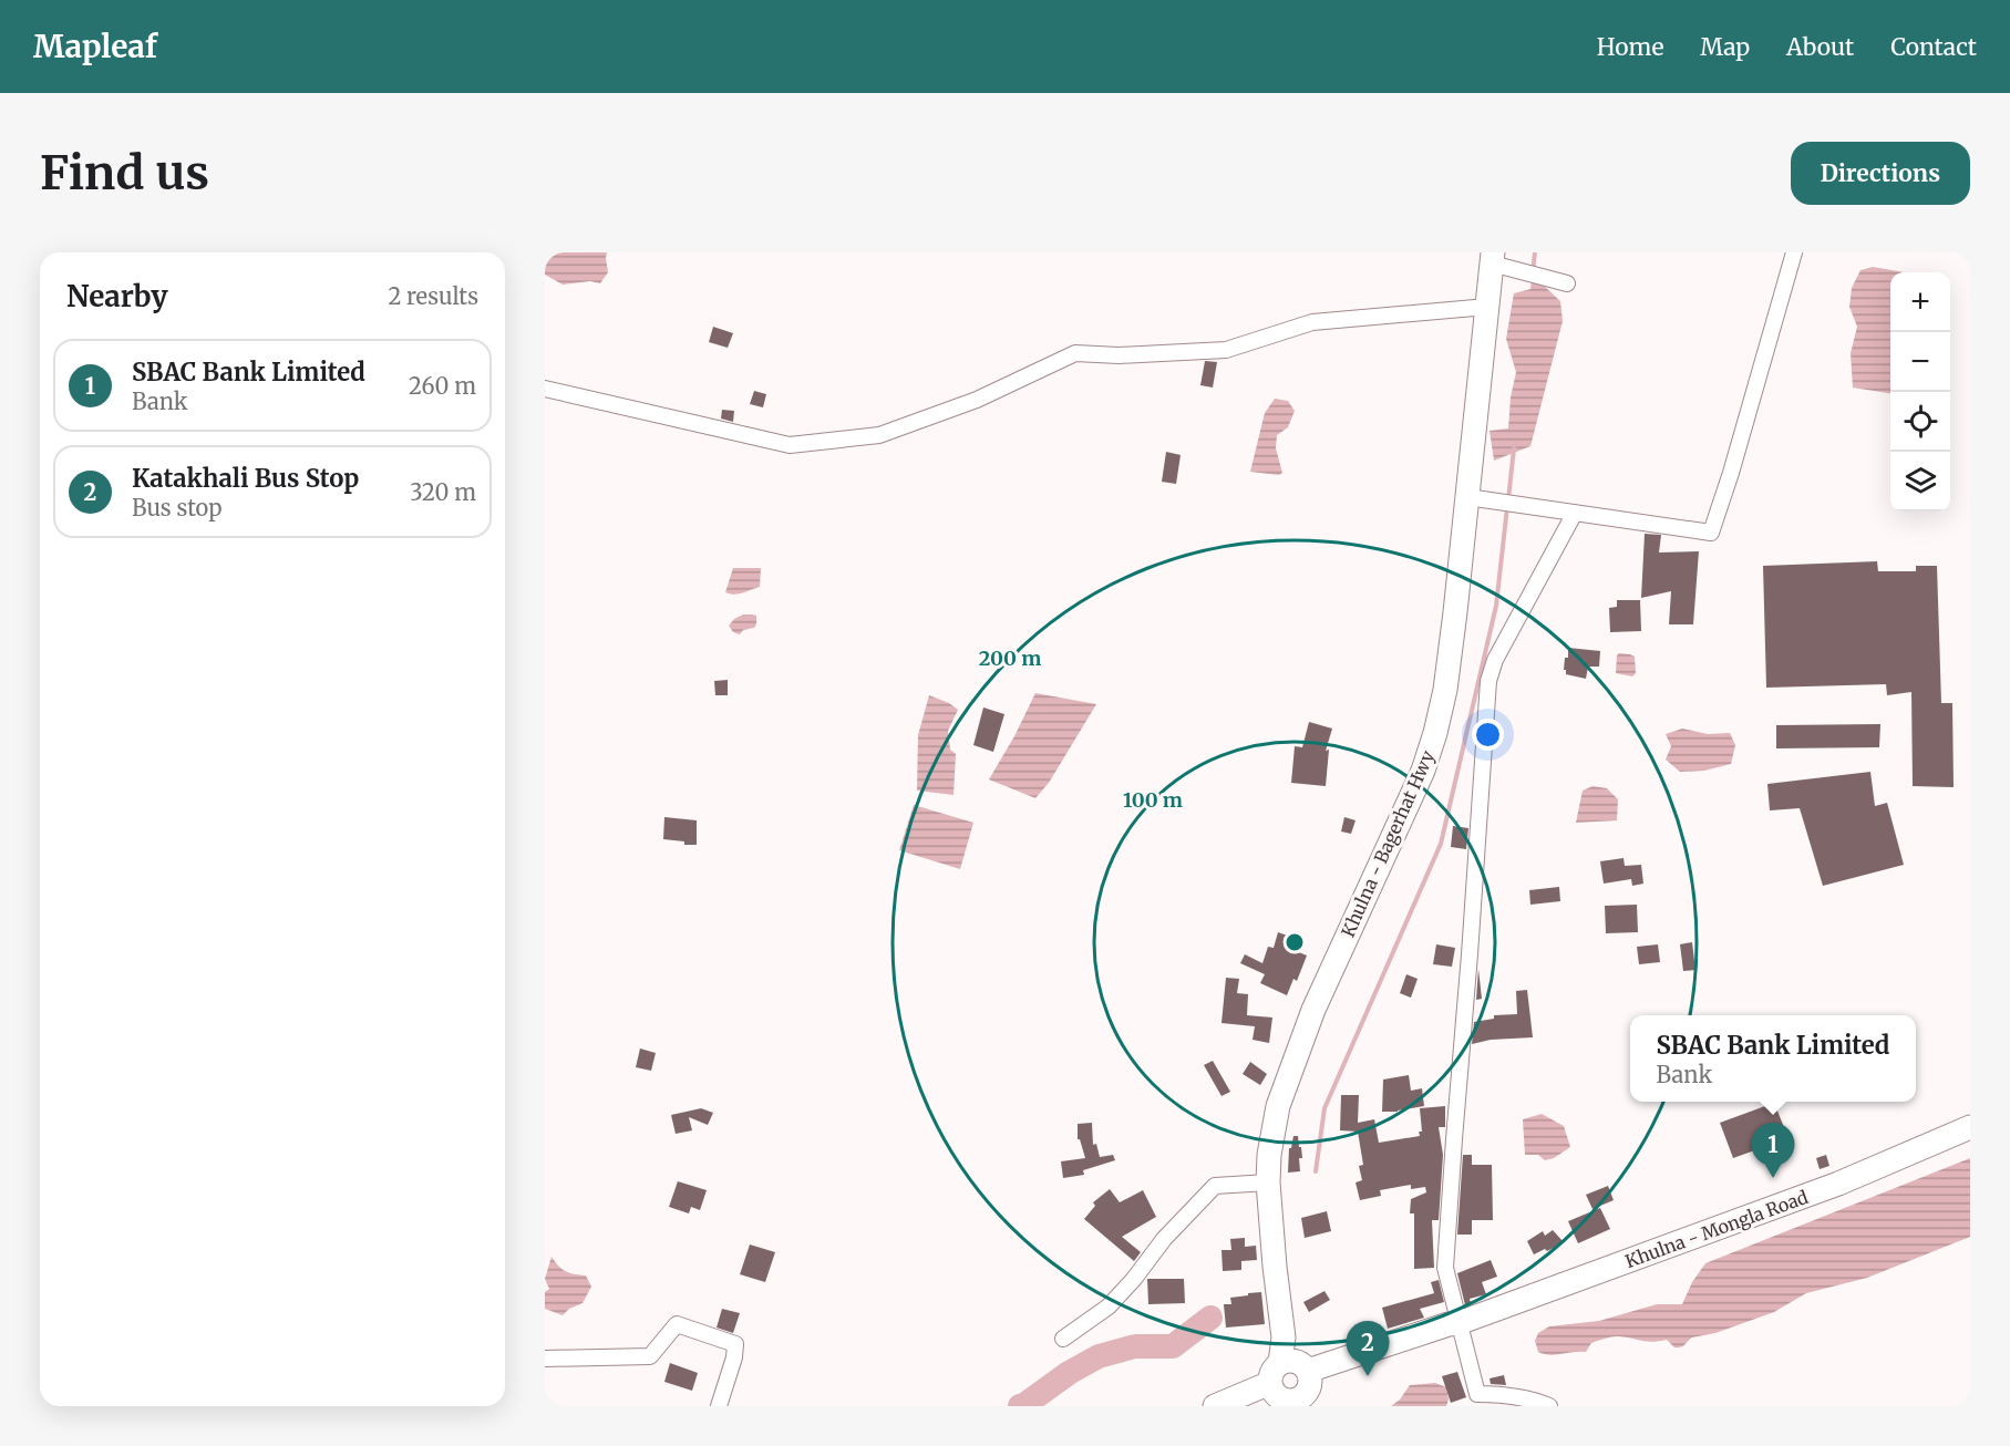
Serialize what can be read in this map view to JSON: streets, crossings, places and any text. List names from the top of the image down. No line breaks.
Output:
{"streets":{"highway":["Khulna - Bagerhat Hwy","Khulna - Mongla Road"]},"crossings":[["Khulna - Bagerhat Hwy","Khulna - Mongla Road"]],"page":{"header":"Mapleaf","nav":["Home","Map","About","Contact"],"buttons":"Directions","title":"Find us","heading":["Nearby","2 results"],"map_buttons":["+","−"],"list":[{"mark":"1","name":"SBAC Bank Limited","note":"Bank","value":"260 m"},{"mark":"2","name":"Katakhali Bus Stop","note":"Bus stop","value":"320 m"}],"popup":["SBAC Bank Limited","Bank"],"pins":["1","2"]},"rings":["200 m","100 m"]}
